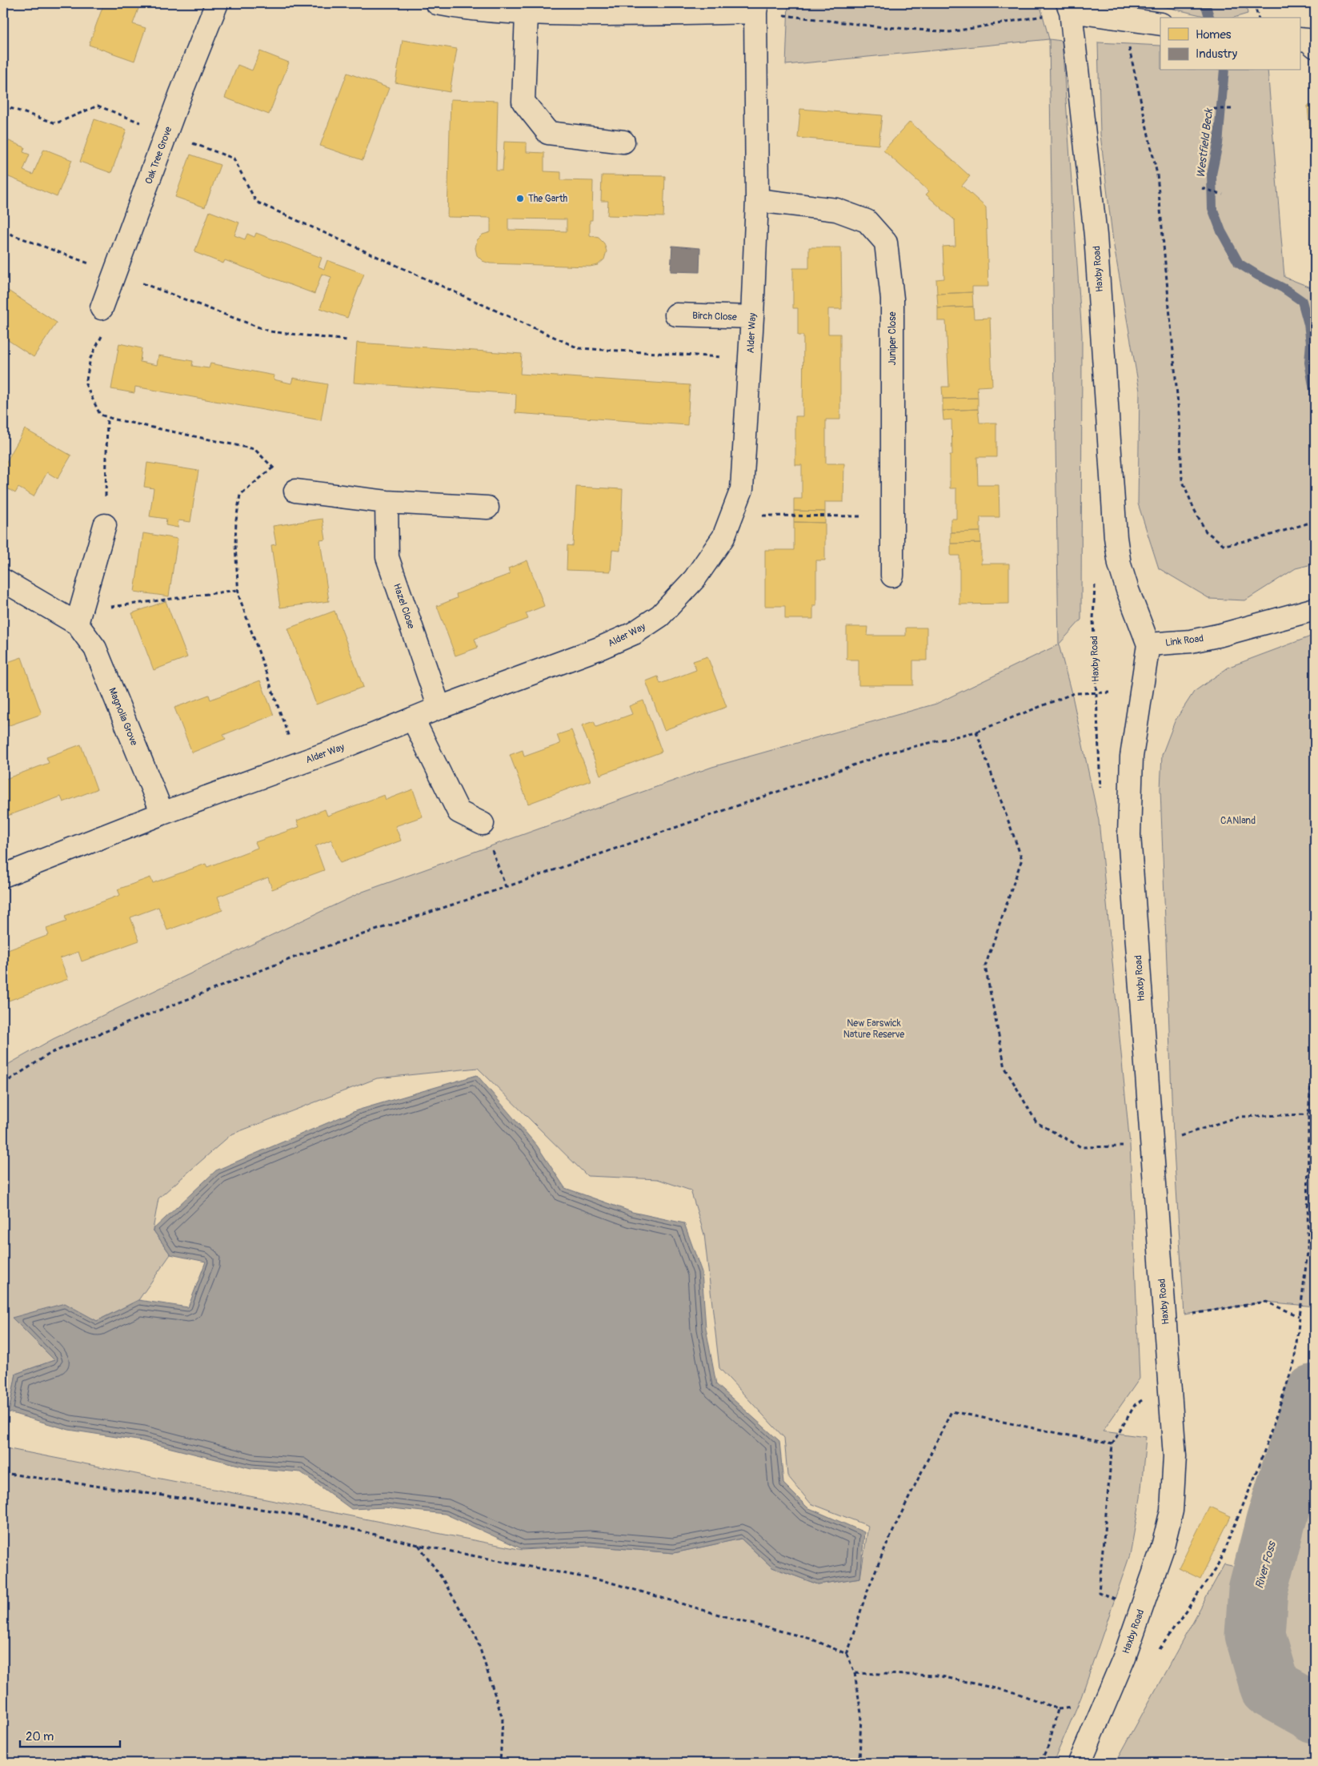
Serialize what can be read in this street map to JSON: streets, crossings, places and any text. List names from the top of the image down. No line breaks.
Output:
{"streets":{"street":["Oak Tree Grove","Haxby Road","Birch Close","Alder Way","Juniper Close","Hazel Close","Link Road","Magnolia Grove"]},"crossings":[["Haxby Road","Link Road"],["Birch Close","Alder Way"],["Alder Way","Juniper Close"],["Alder Way","Hazel Close"],["Alder Way","Magnolia Grove"]],"water":["Westfield Beck","River Foss"],"parks":["CANland","New Earswick Nature Reserve"],"places":["The Garth"],"legend":["Homes","Industry"],"scale_bar":"20 m"}
